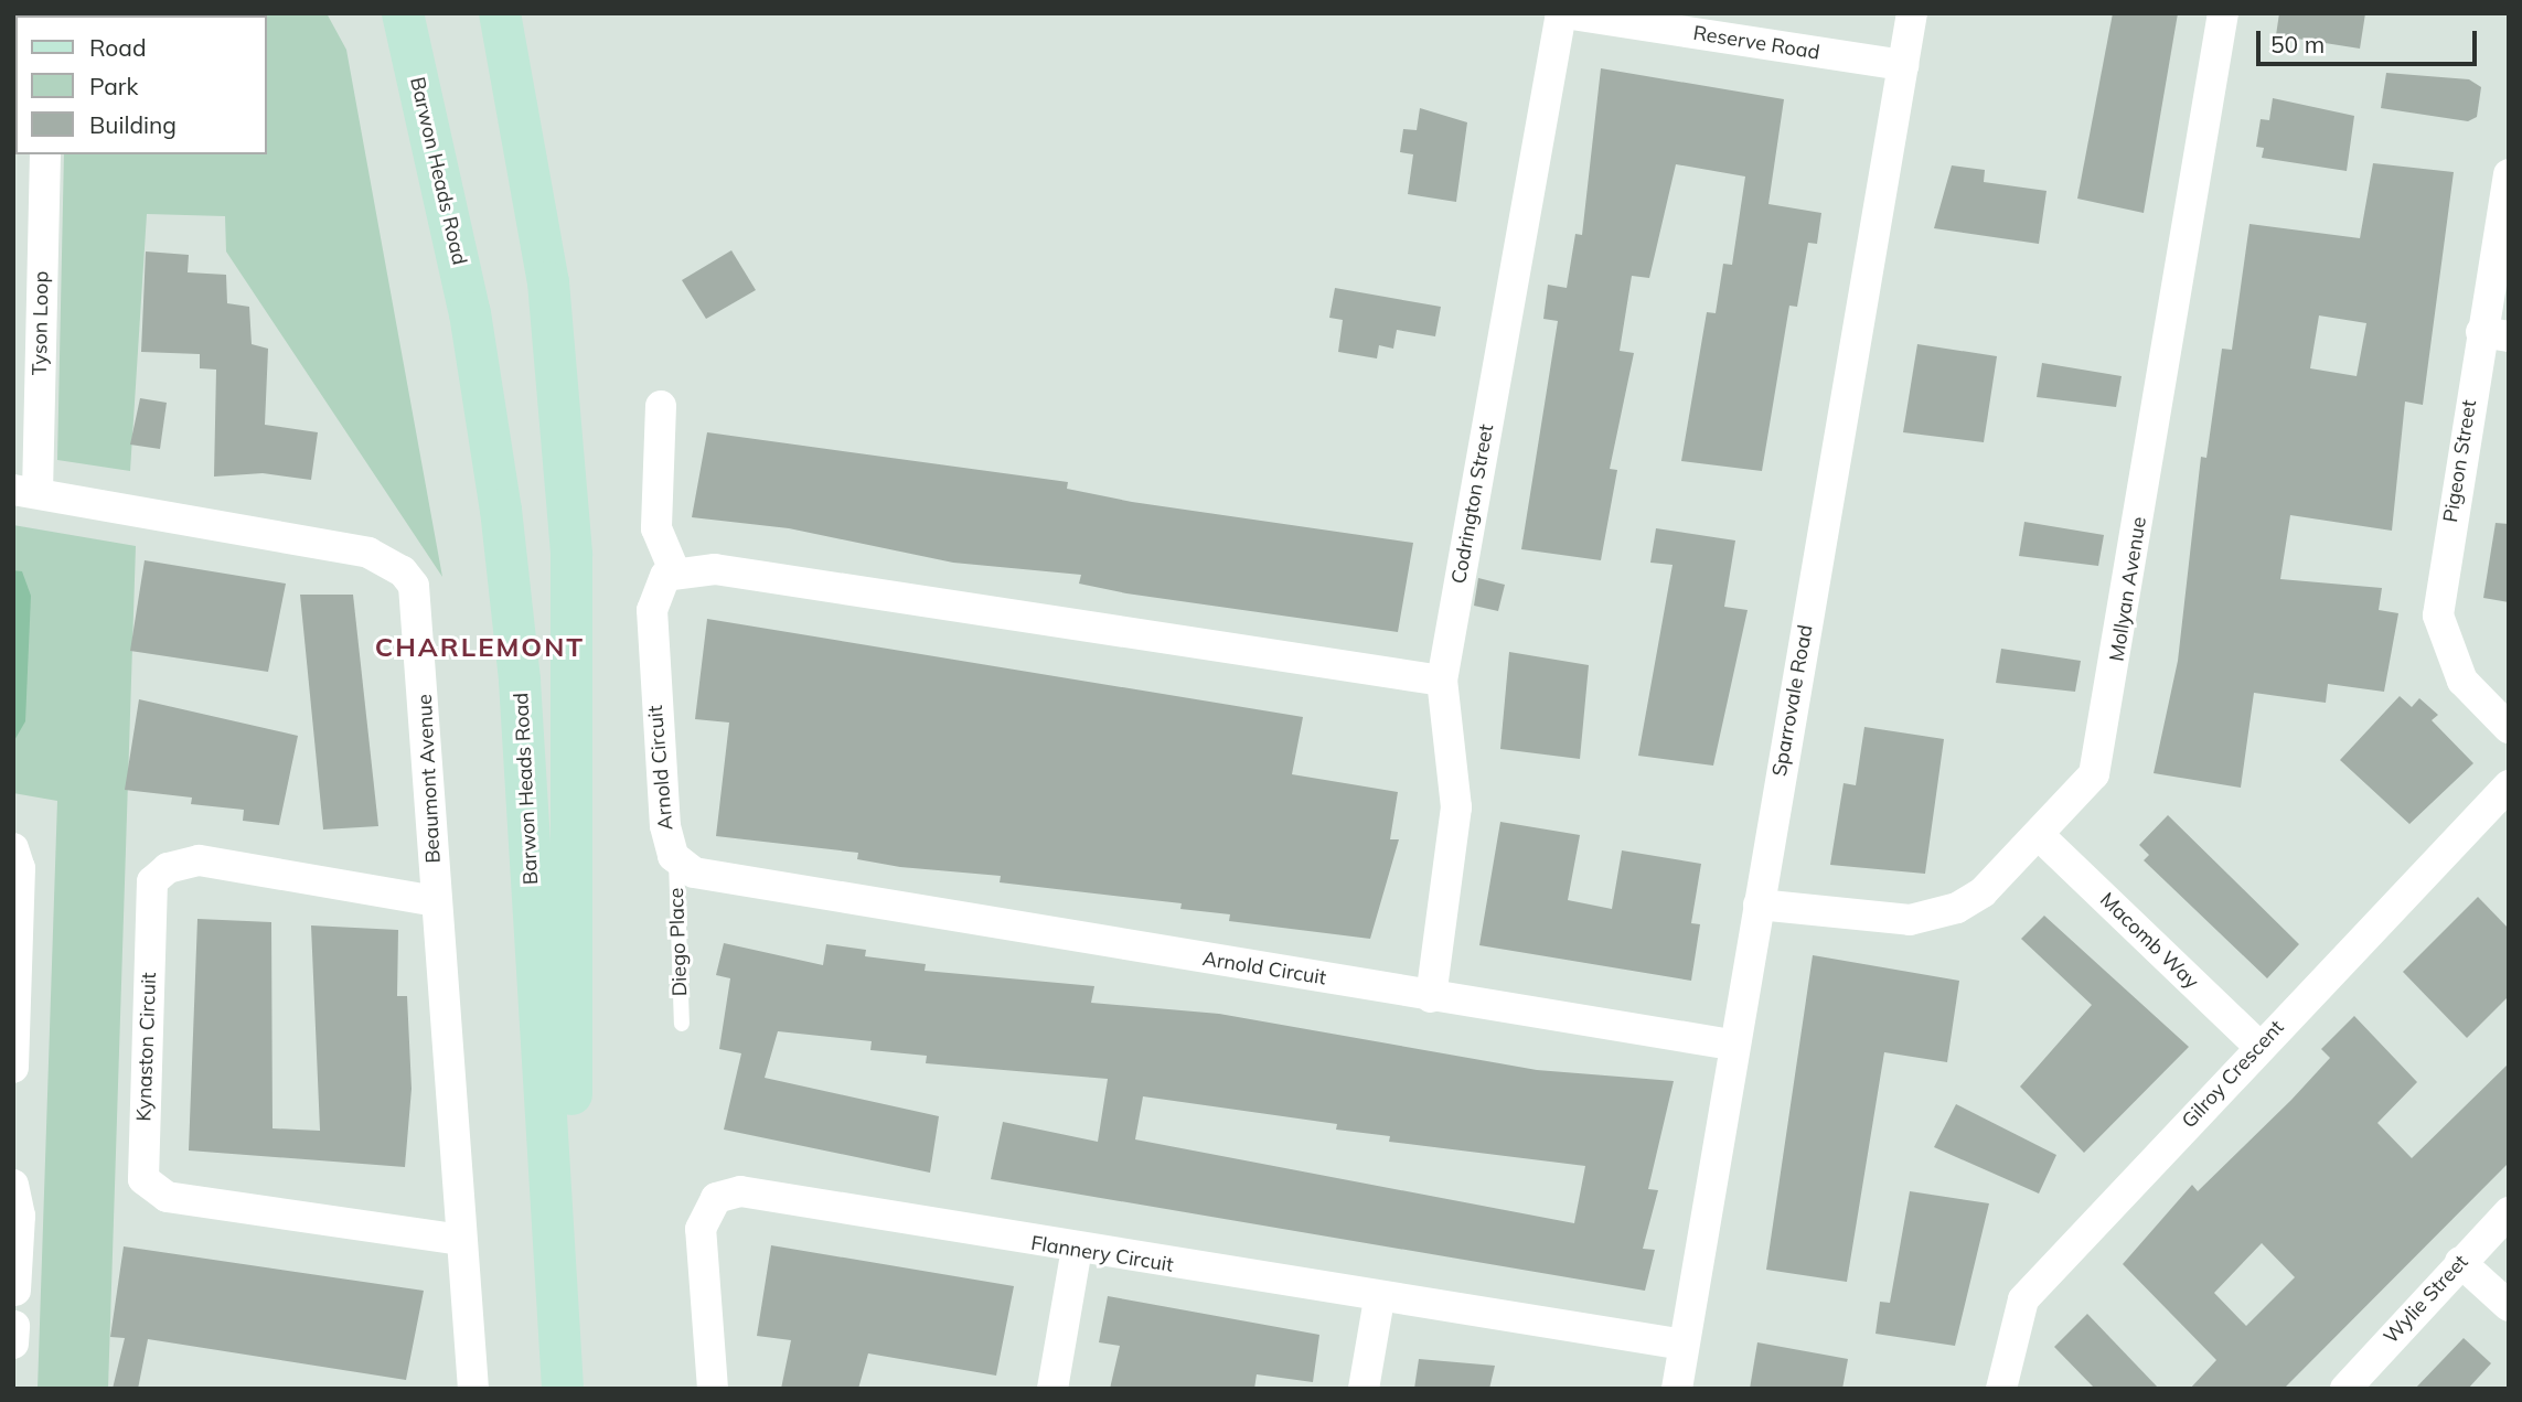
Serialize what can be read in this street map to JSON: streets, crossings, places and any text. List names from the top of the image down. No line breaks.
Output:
{"streets":{"main road":["Barwon Heads Road"],"street":["Reserve Road","Tyson Loop","Pigeon Street","Codrington Street","Mollyan Avenue","Sparrovale Road","Arnold Circuit","Beaumont Avenue","Macomb Way","Kynaston Circuit","Gilroy Crescent","Flannery Circuit","Wylie Street"],"lane":["Diego Place"]},"crossings":[["Reserve Road","Codrington Street"],["Reserve Road","Sparrovale Road"],["Tyson Loop","Beaumont Avenue"],["Codrington Street","Arnold Circuit"],["Mollyan Avenue","Sparrovale Road"],["Mollyan Avenue","Macomb Way"],["Sparrovale Road","Arnold Circuit"],["Sparrovale Road","Flannery Circuit"],["Arnold Circuit","Diego Place"],["Beaumont Avenue","Kynaston Circuit"],["Macomb Way","Gilroy Crescent"]],"districts":["CHARLEMONT"],"legend":["Road","Park","Building"],"scale_bar":"50 m"}
